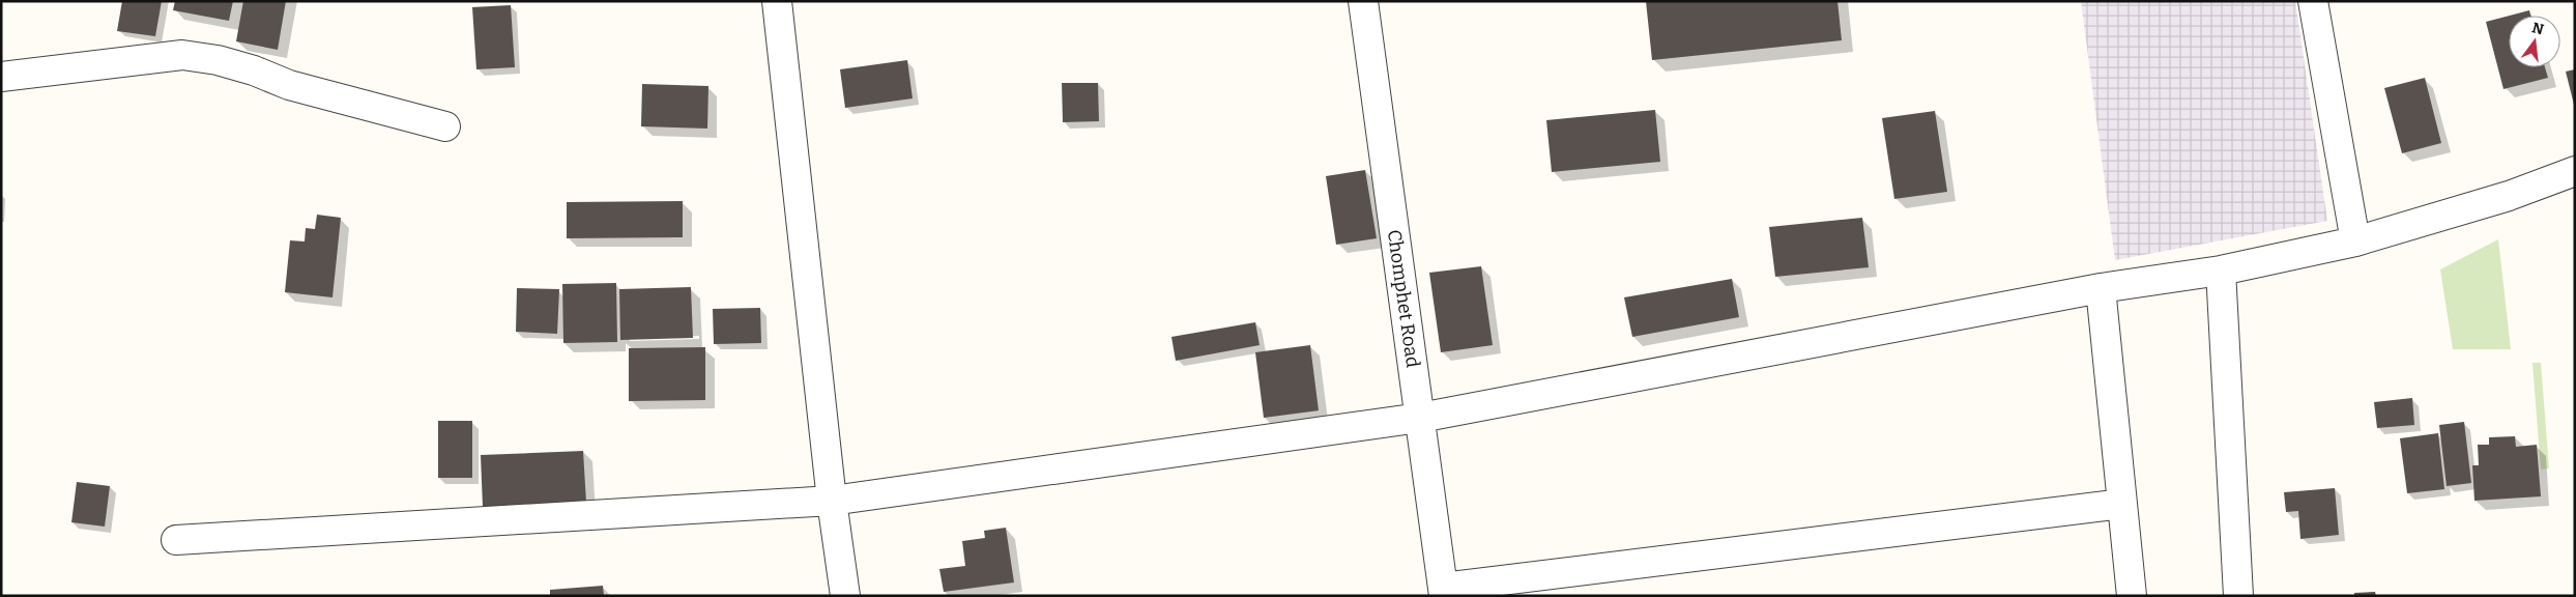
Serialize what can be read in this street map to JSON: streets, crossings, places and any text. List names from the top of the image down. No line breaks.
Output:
{"streets":{"street":["Chomphet Road"]},"north":"top"}
